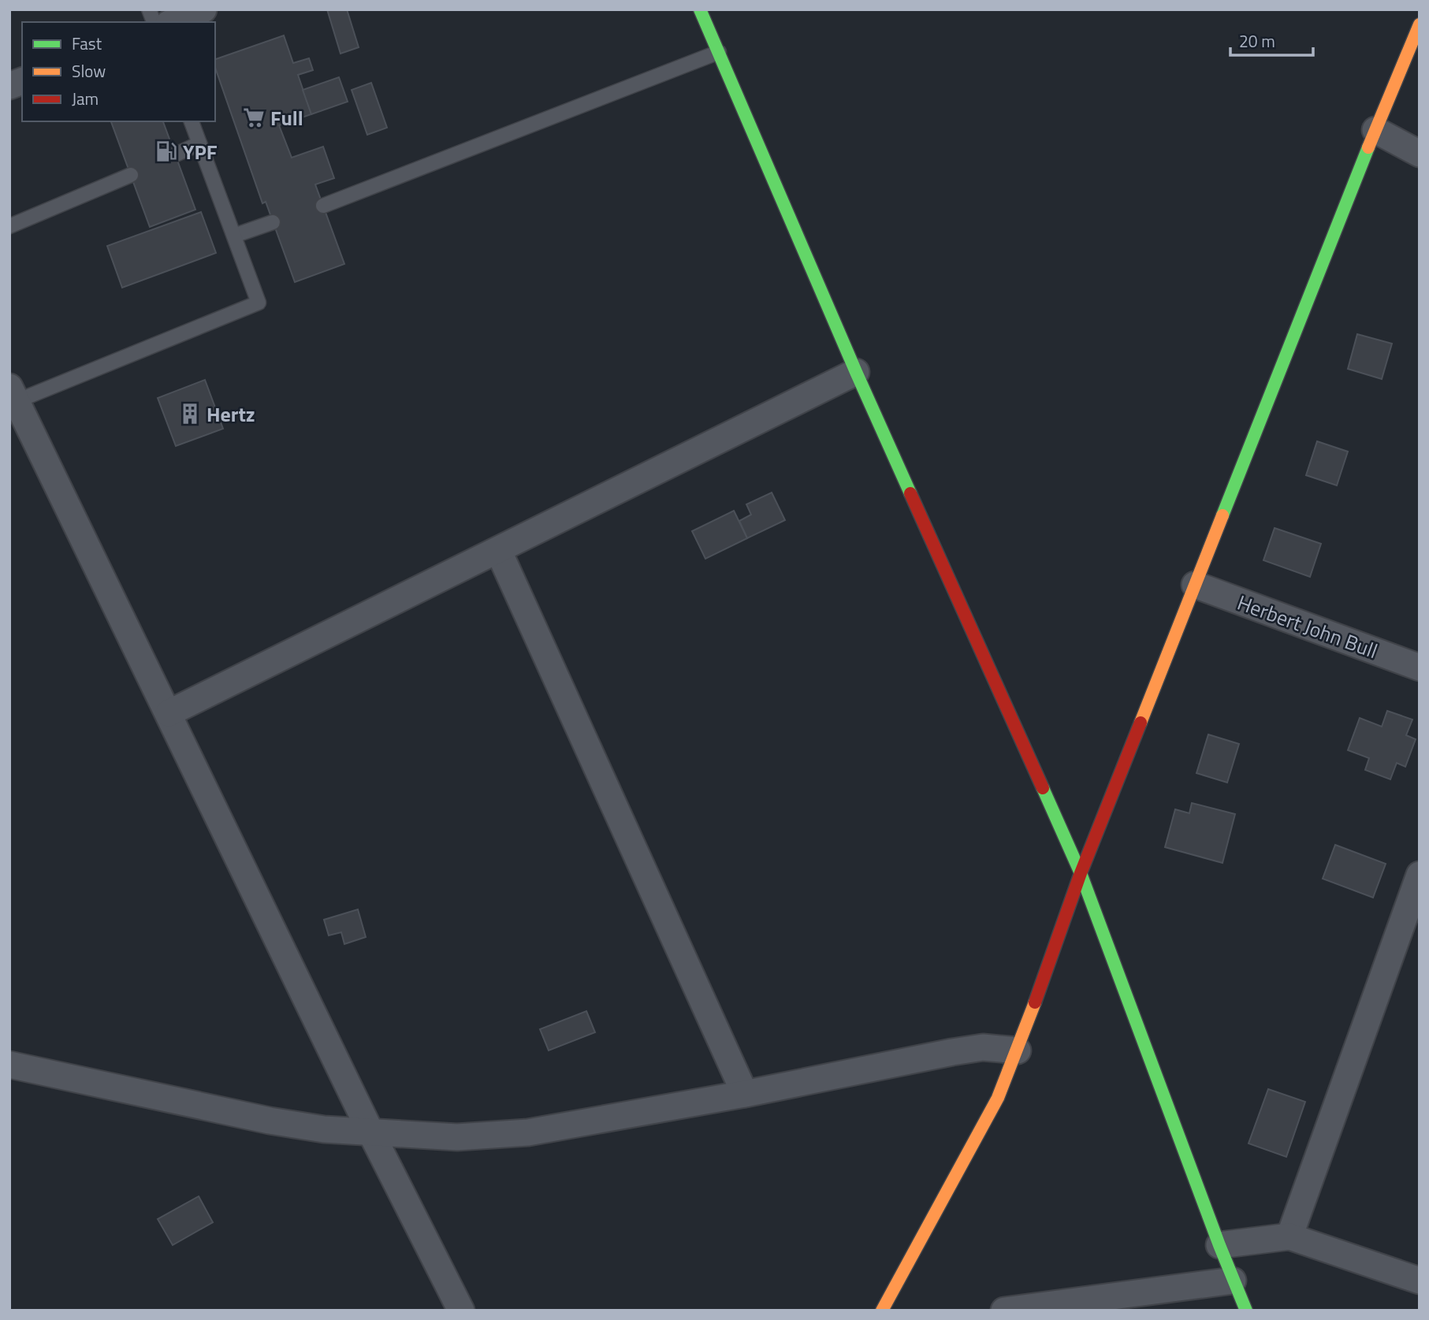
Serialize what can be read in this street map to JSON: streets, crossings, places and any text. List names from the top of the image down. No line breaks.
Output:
{"streets":{"street":["Herbert John Bull"]},"places":{"supermarket":["Full"],"fuel station":["YPF"],"building":["Hertz"]},"legend":["Fast","Slow","Jam"],"scale_bar":"20 m"}
